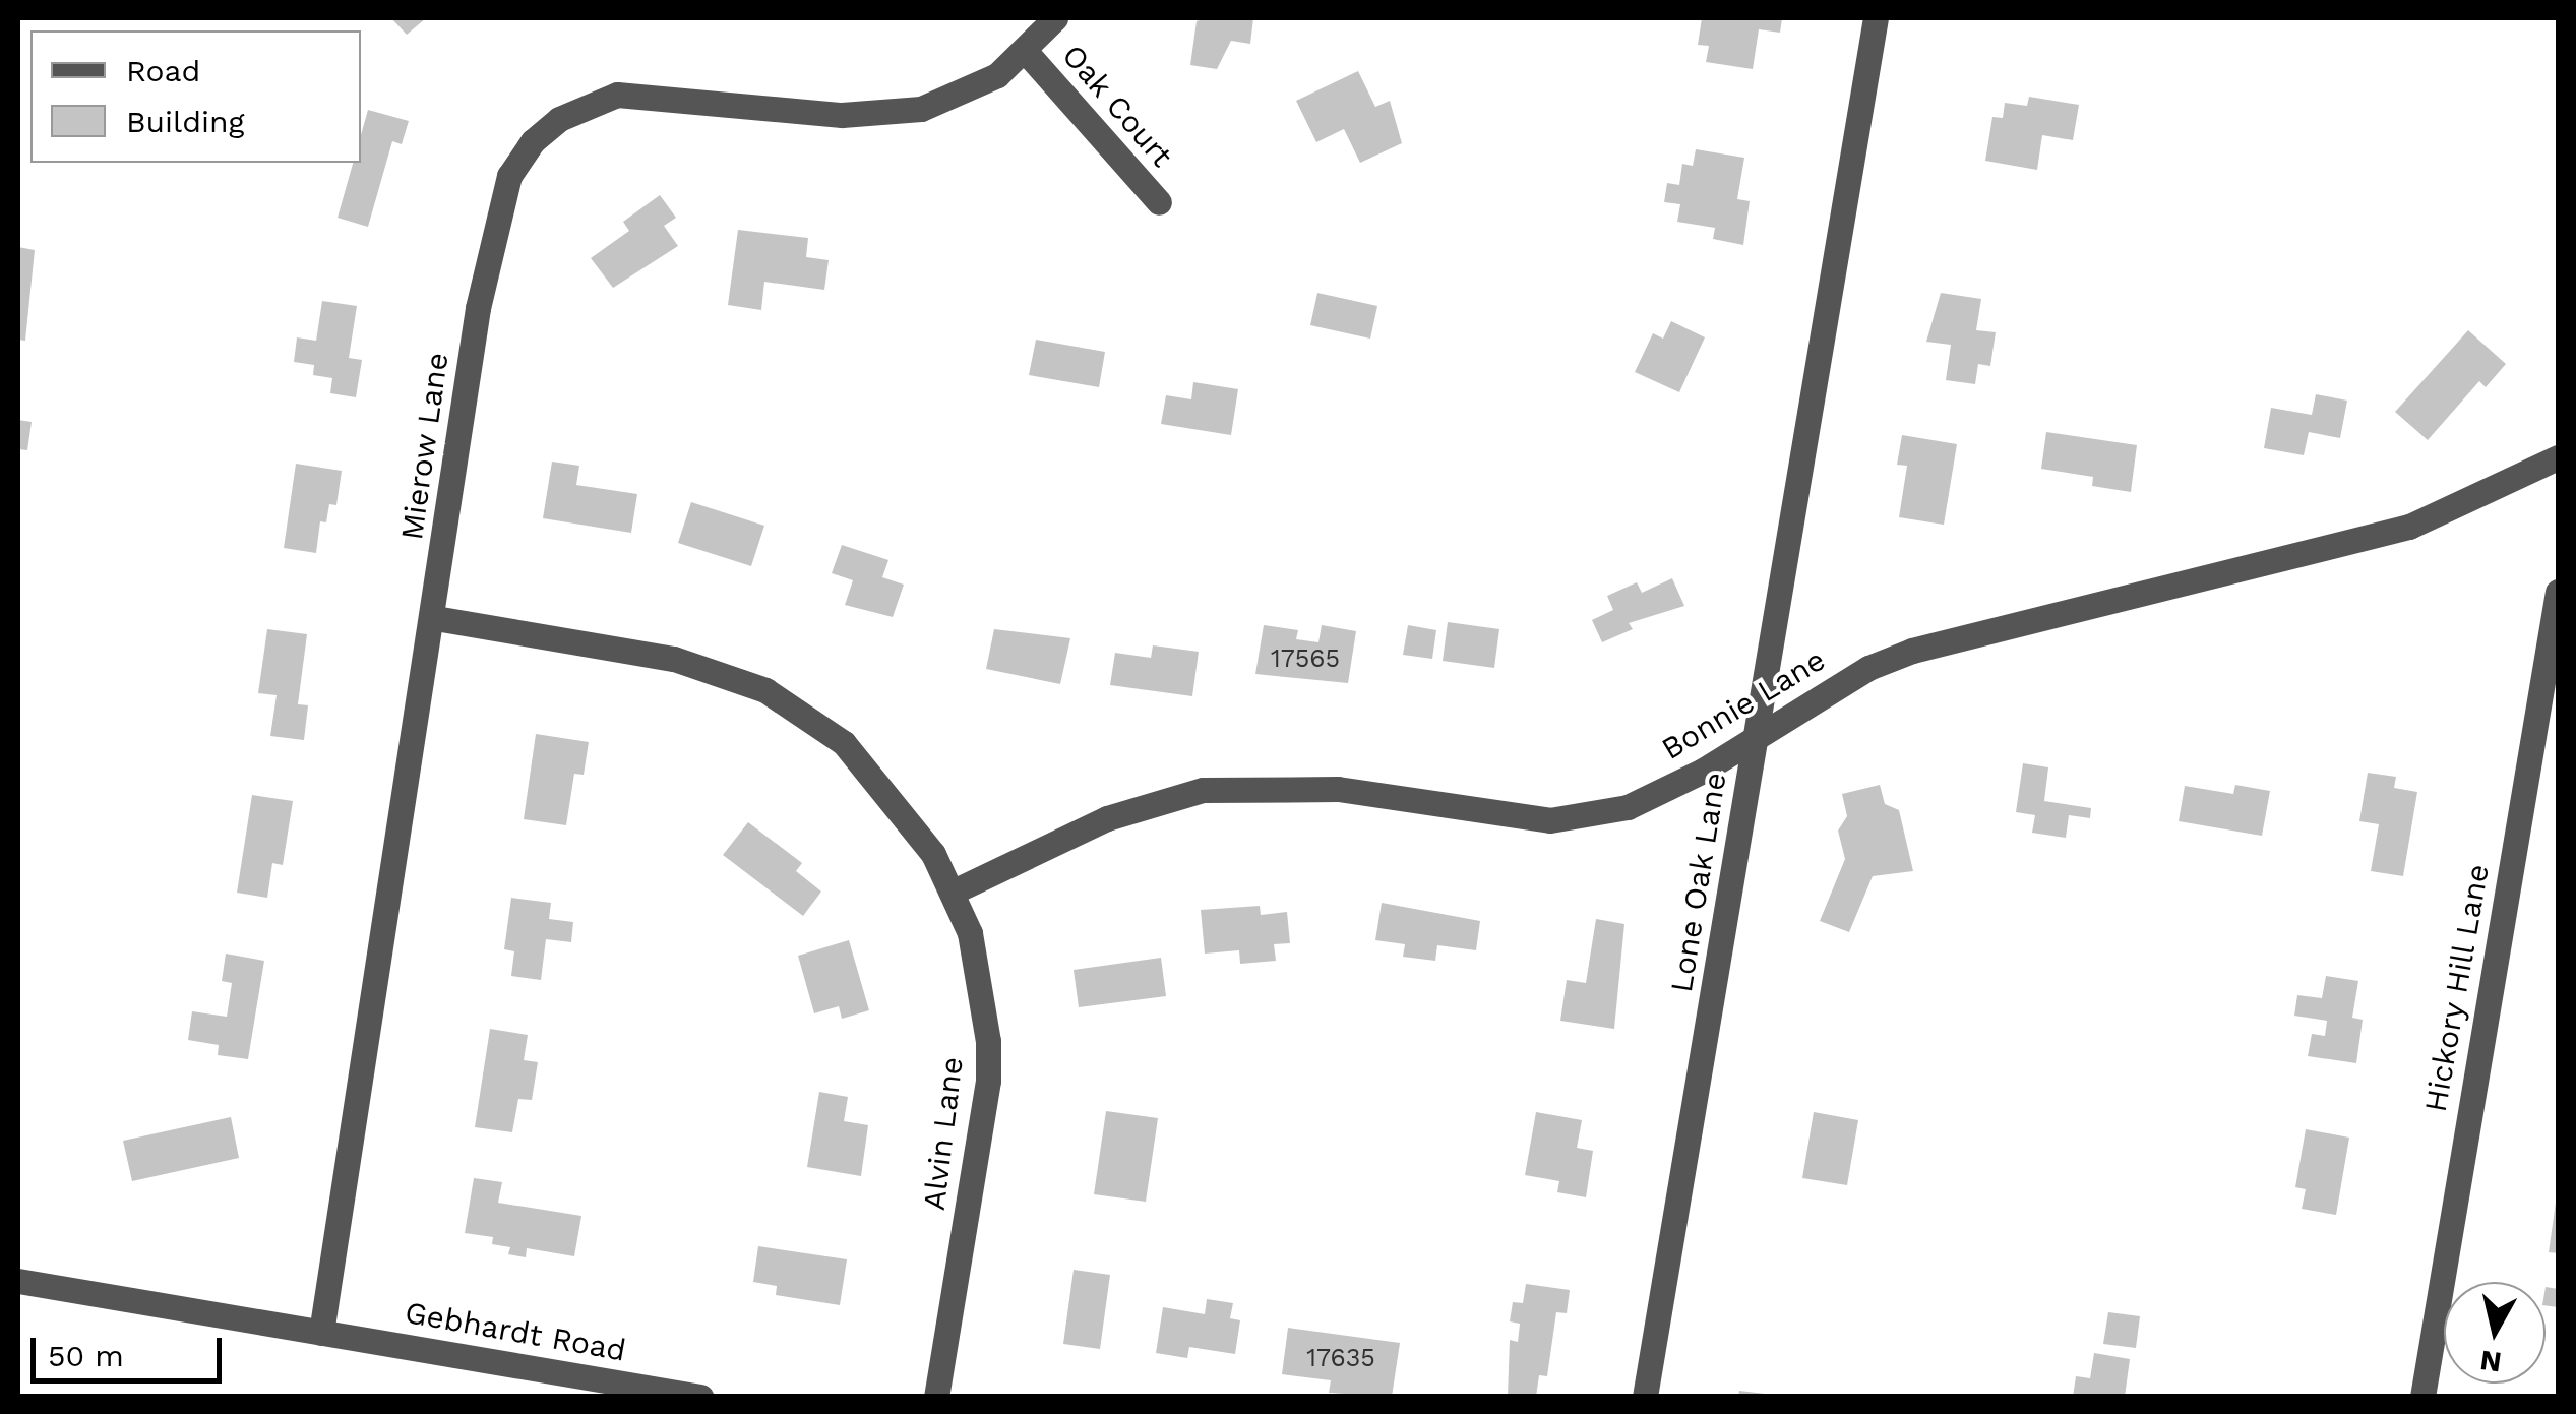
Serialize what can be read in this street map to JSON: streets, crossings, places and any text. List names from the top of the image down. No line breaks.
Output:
{"streets":{"street":["Oak Court","Mierow Lane","Bonnie Lane","Lone Oak Lane","Hickory Hill Lane","Alvin Lane","Gebhardt Road"]},"crossings":[["Oak Court","Mierow Lane"],["Mierow Lane","Alvin Lane"],["Mierow Lane","Gebhardt Road"],["Bonnie Lane","Lone Oak Lane"],["Bonnie Lane","Alvin Lane"]],"house_numbers":["17565","17635"],"legend":["Road","Building"],"scale_bar":"50 m","north":"bottom"}
